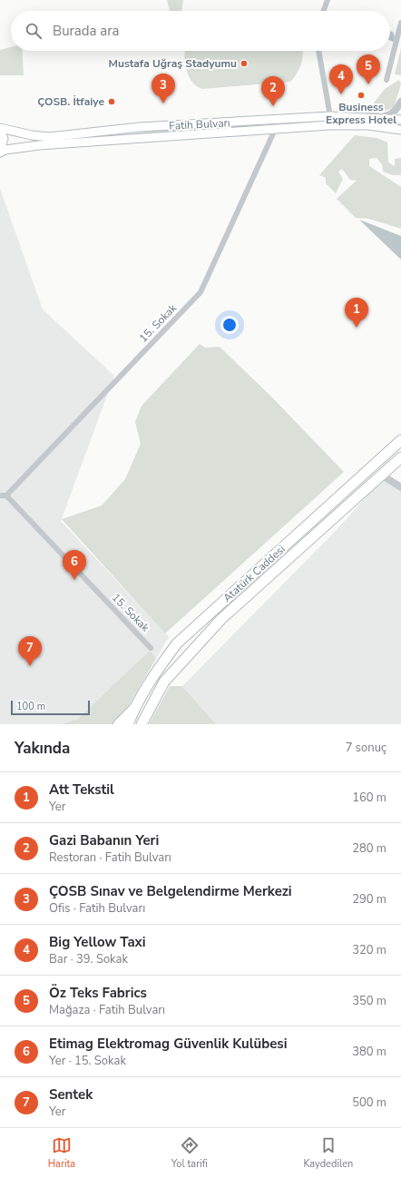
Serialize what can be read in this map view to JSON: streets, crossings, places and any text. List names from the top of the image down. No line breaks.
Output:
{"streets":{"highway":["Atatürk Caddesi"],"main road":["Fatih Bulvarı"],"street":["15. Sokak"]},"crossings":[["Fatih Bulvarı","15. Sokak"]],"places":["Mustafa Uğraş Stadyumu","Business Express Hotel","ÇOSB. İtfaiye"],"scale_bar":"100 m","page":{"search":"Burada ara","pins":["5","4","3","2","1","6","7"],"scale":"100 m","heading":["Yakında","7 sonuç"],"list":[{"mark":"1","name":"Att Tekstil","note":"Yer","value":"160 m"},{"mark":"2","name":"Gazi Babanın Yeri","note":"Restoran · Fatih Bulvarı","value":"280 m"},{"mark":"3","name":"ÇOSB Sınav ve Belgelendirme Merkezi","note":"Ofis · Fatih Bulvarı","value":"290 m"},{"mark":"4","name":"Big Yellow Taxi","note":"Bar · 39. Sokak","value":"320 m"},{"mark":"5","name":"Öz Teks Fabrics","note":"Mağaza · Fatih Bulvarı","value":"350 m"},{"mark":"6","name":"Etimag Elektromag Güvenlik Kulübesi","note":"Yer · 15. Sokak","value":"380 m"},{"mark":"7","name":"Sentek","note":"Yer","value":"500 m"}],"nav":["Harita","Yol tarifi","Kaydedilen"]}}
